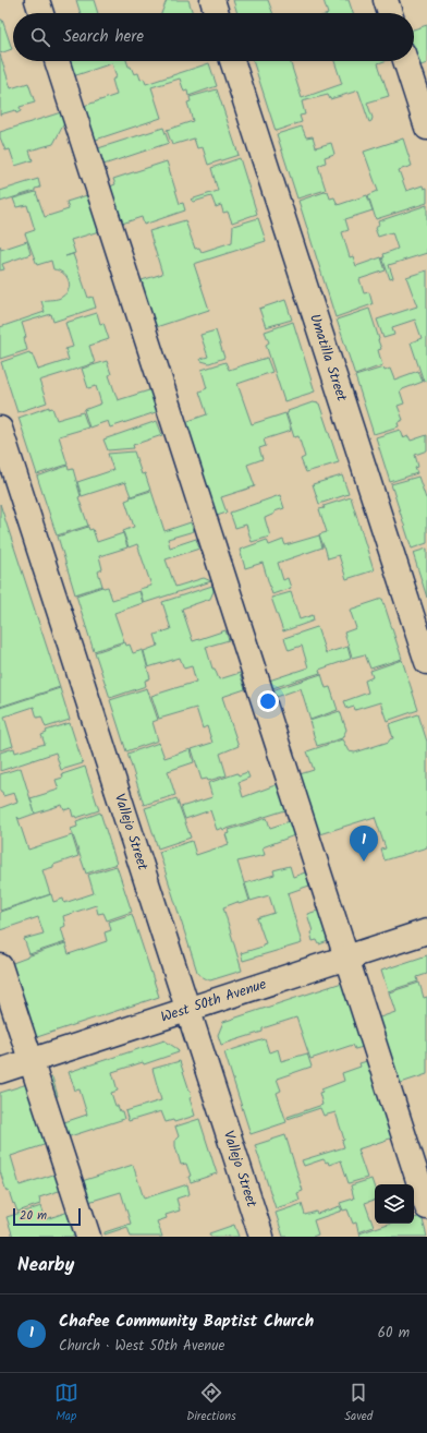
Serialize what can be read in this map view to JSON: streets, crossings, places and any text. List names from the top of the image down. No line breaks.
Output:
{"streets":{"street":["Umatilla Street","Vallejo Street","West 50th Avenue"]},"crossings":[["Vallejo Street","West 50th Avenue"]],"scale_bar":"20 m","page":{"search":"Search here","pins":"1","scale":"20 m","heading":"Nearby","list":[{"mark":"1","name":"Chafee Community Baptist Church","note":"Church · West 50th Avenue","value":"60 m"}],"nav":["Map","Directions","Saved"]}}
